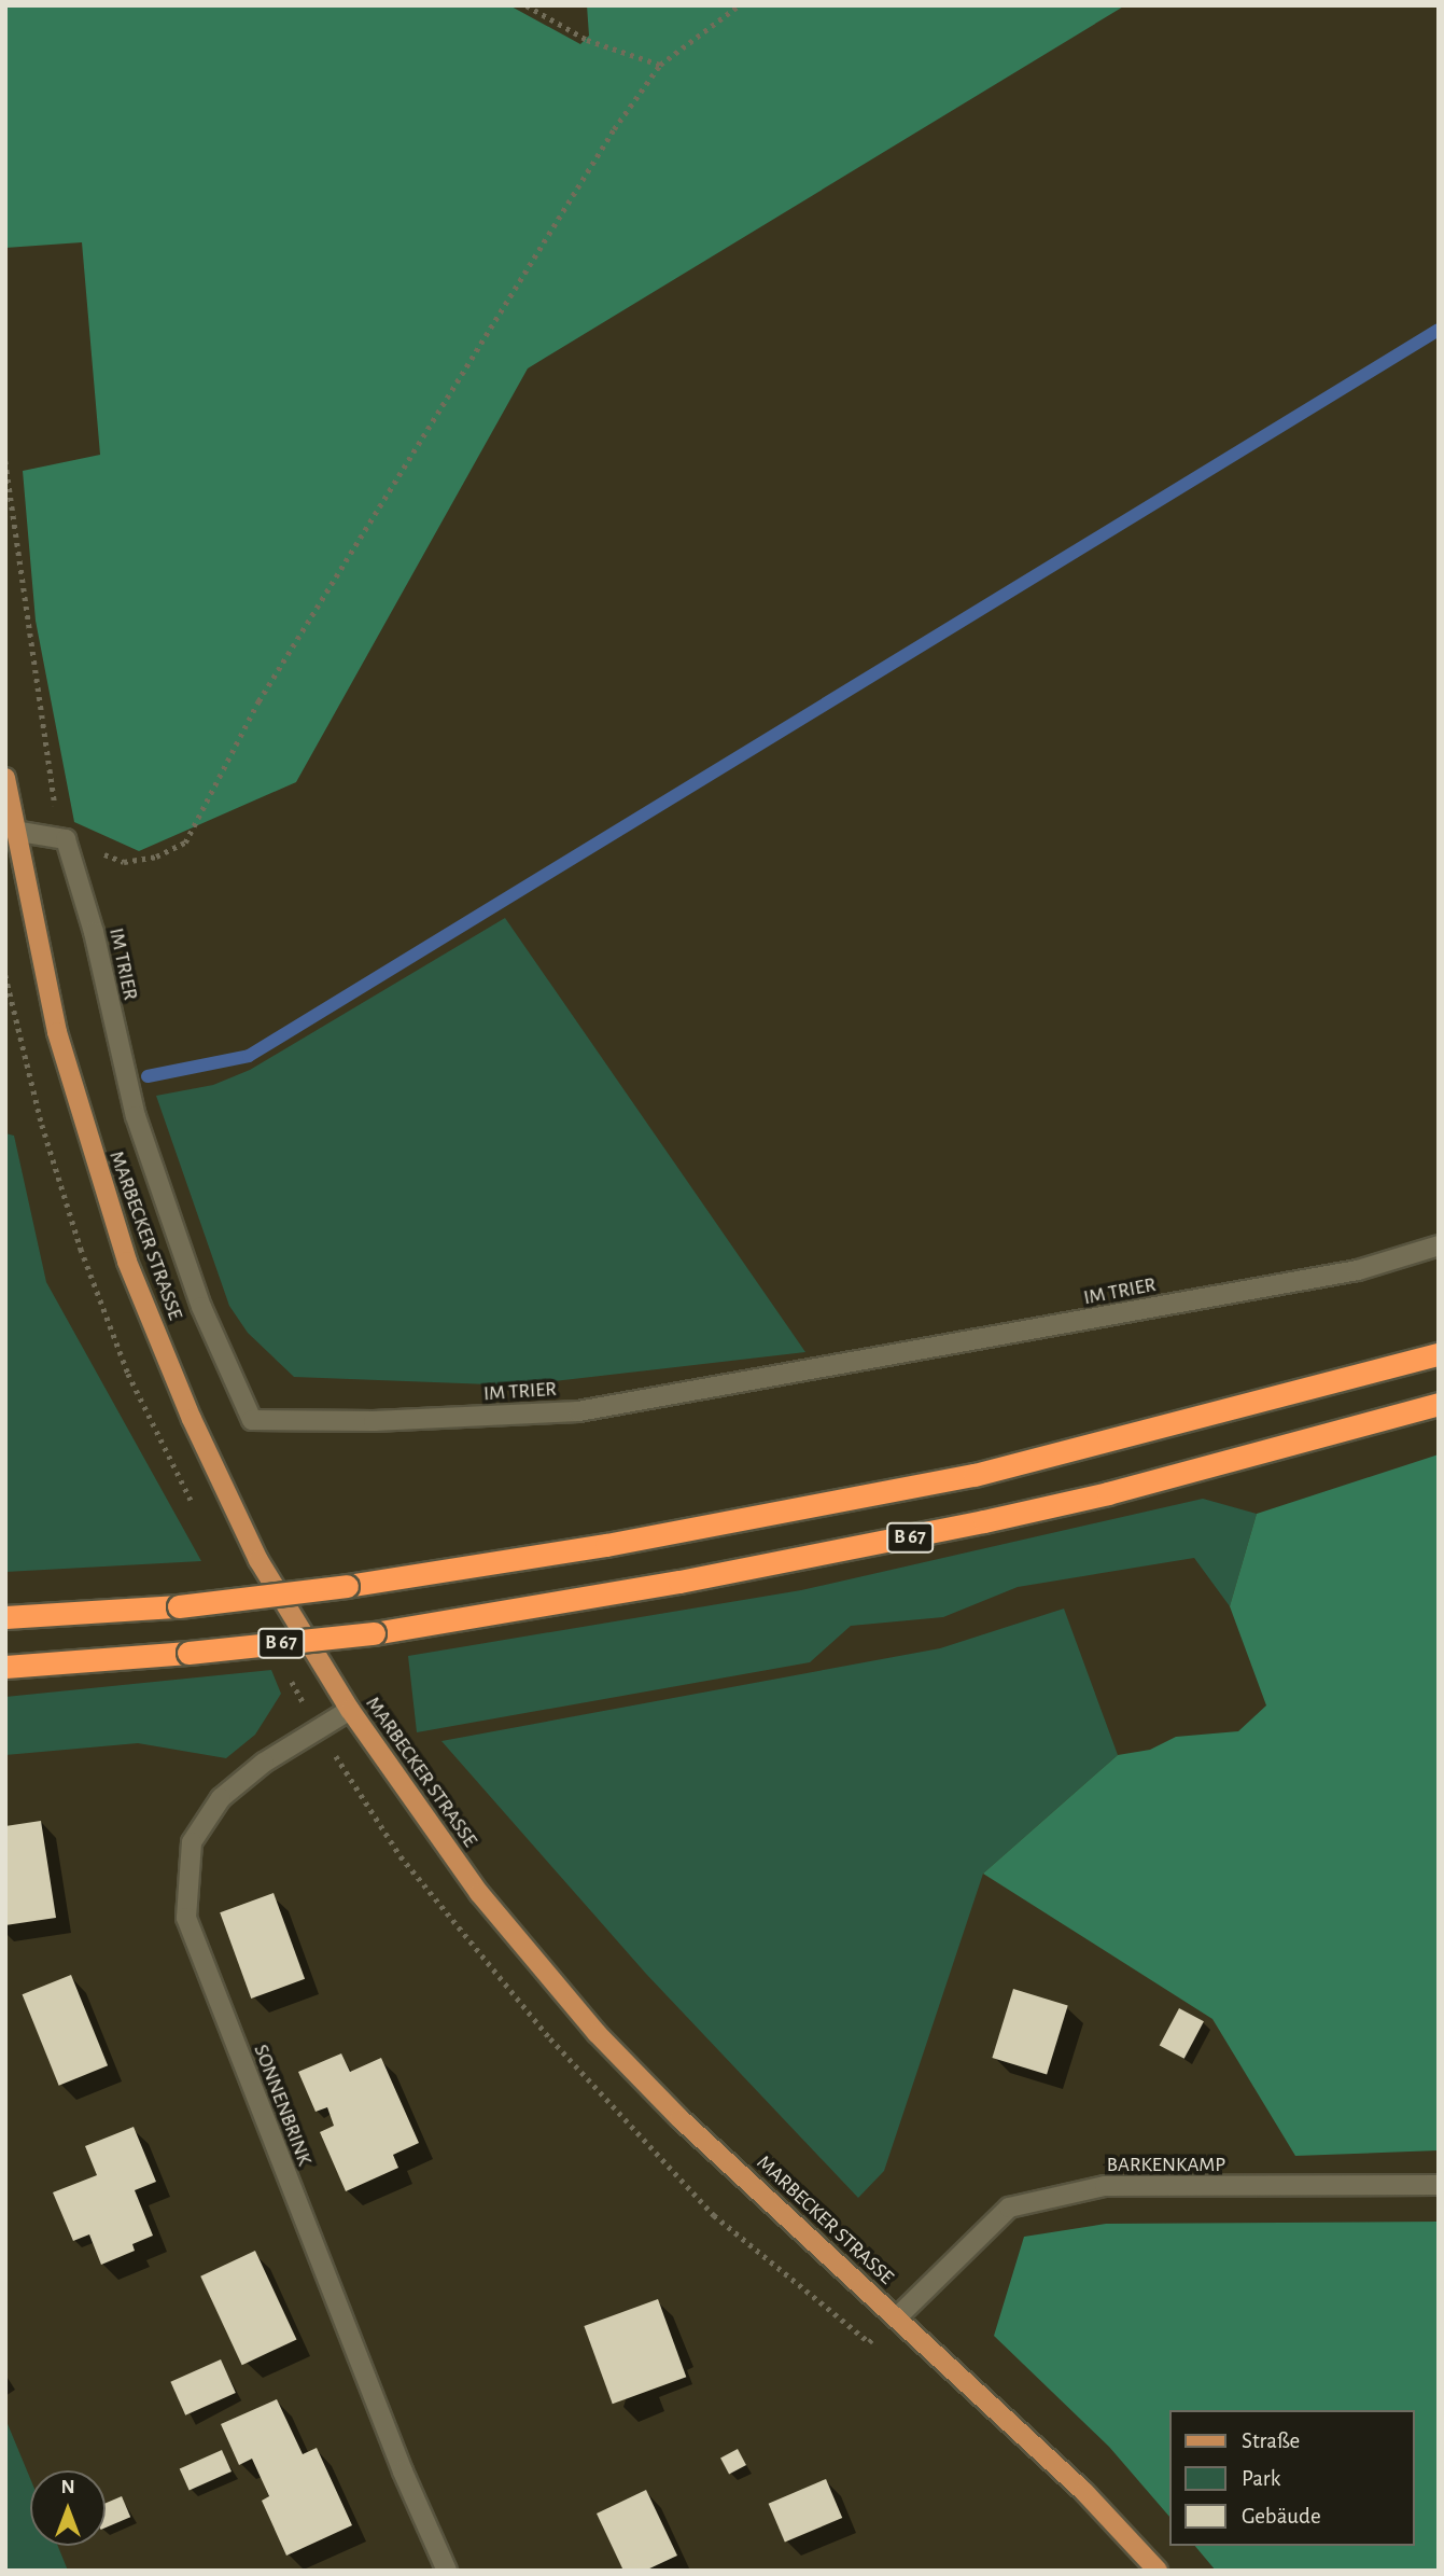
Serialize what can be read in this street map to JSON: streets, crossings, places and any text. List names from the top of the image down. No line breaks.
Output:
{"streets":{"highway":["B 67"],"main road":["MARBECKER STRASSE"],"street":["IM TRIER","SONNENBRINK","BARKENKAMP"]},"crossings":[["MARBECKER STRASSE","SONNENBRINK"],["MARBECKER STRASSE","BARKENKAMP"]],"legend":["Straße","Park","Gebäude"],"north":"top"}
